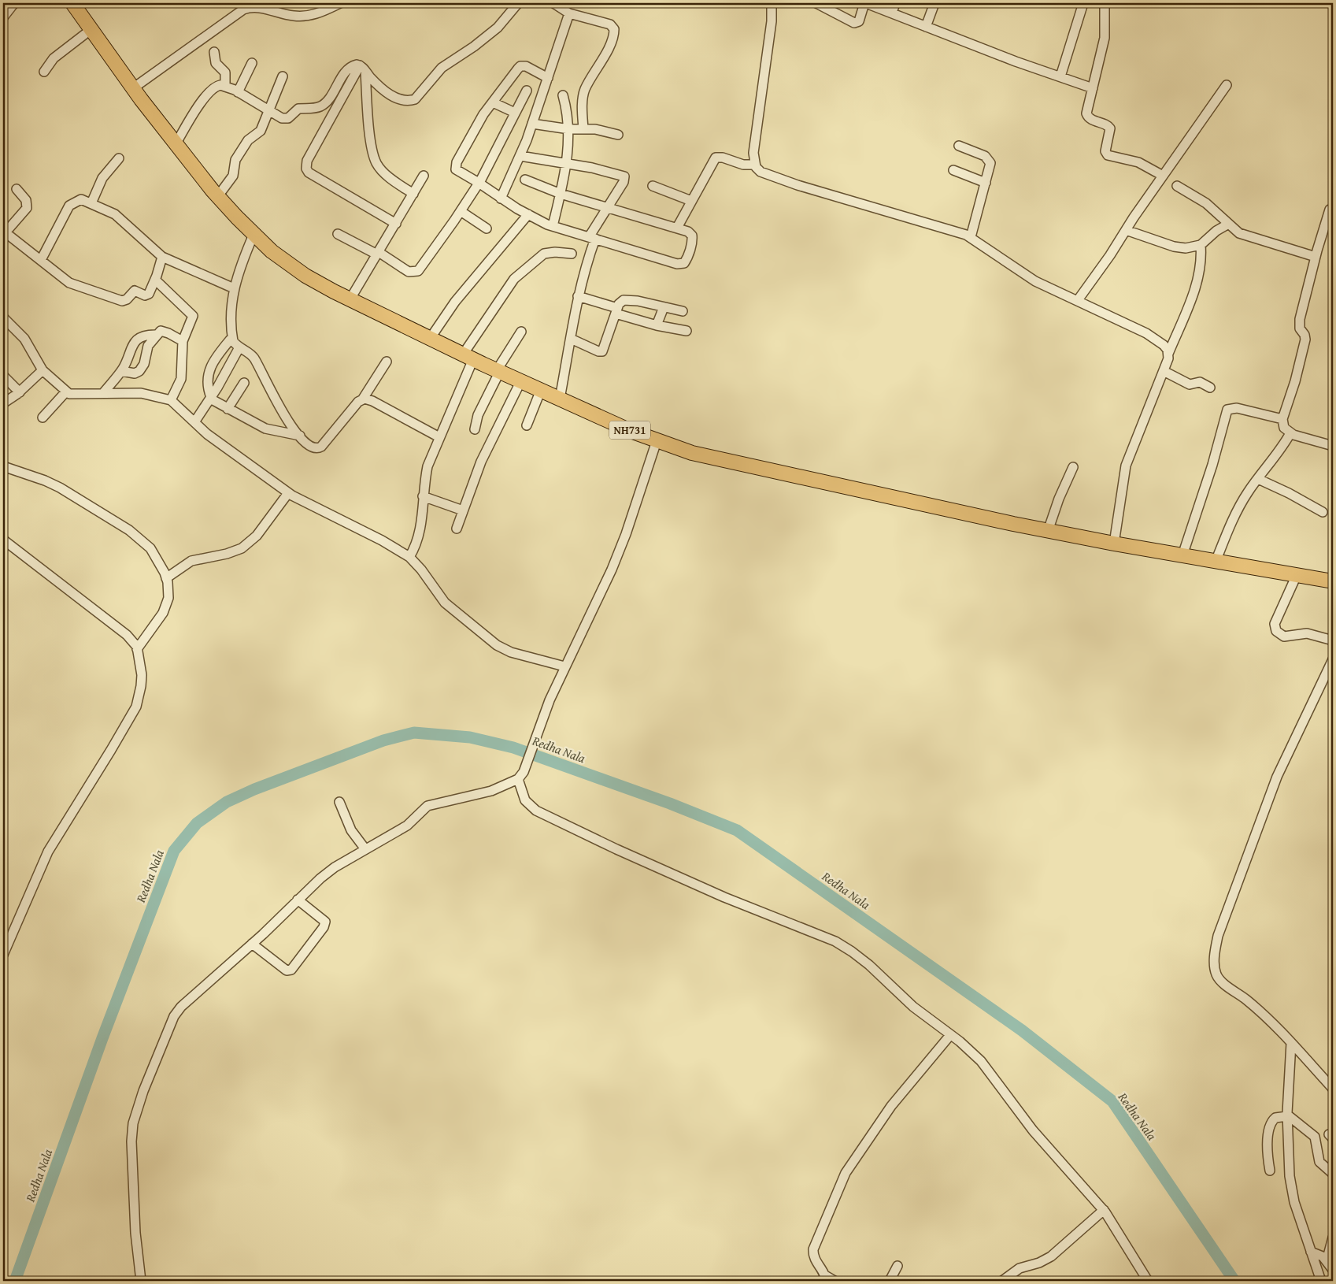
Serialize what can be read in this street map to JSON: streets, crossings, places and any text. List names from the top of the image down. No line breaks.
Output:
{"streets":{"highway":["NH731"]},"water":["Redha Nala"]}
